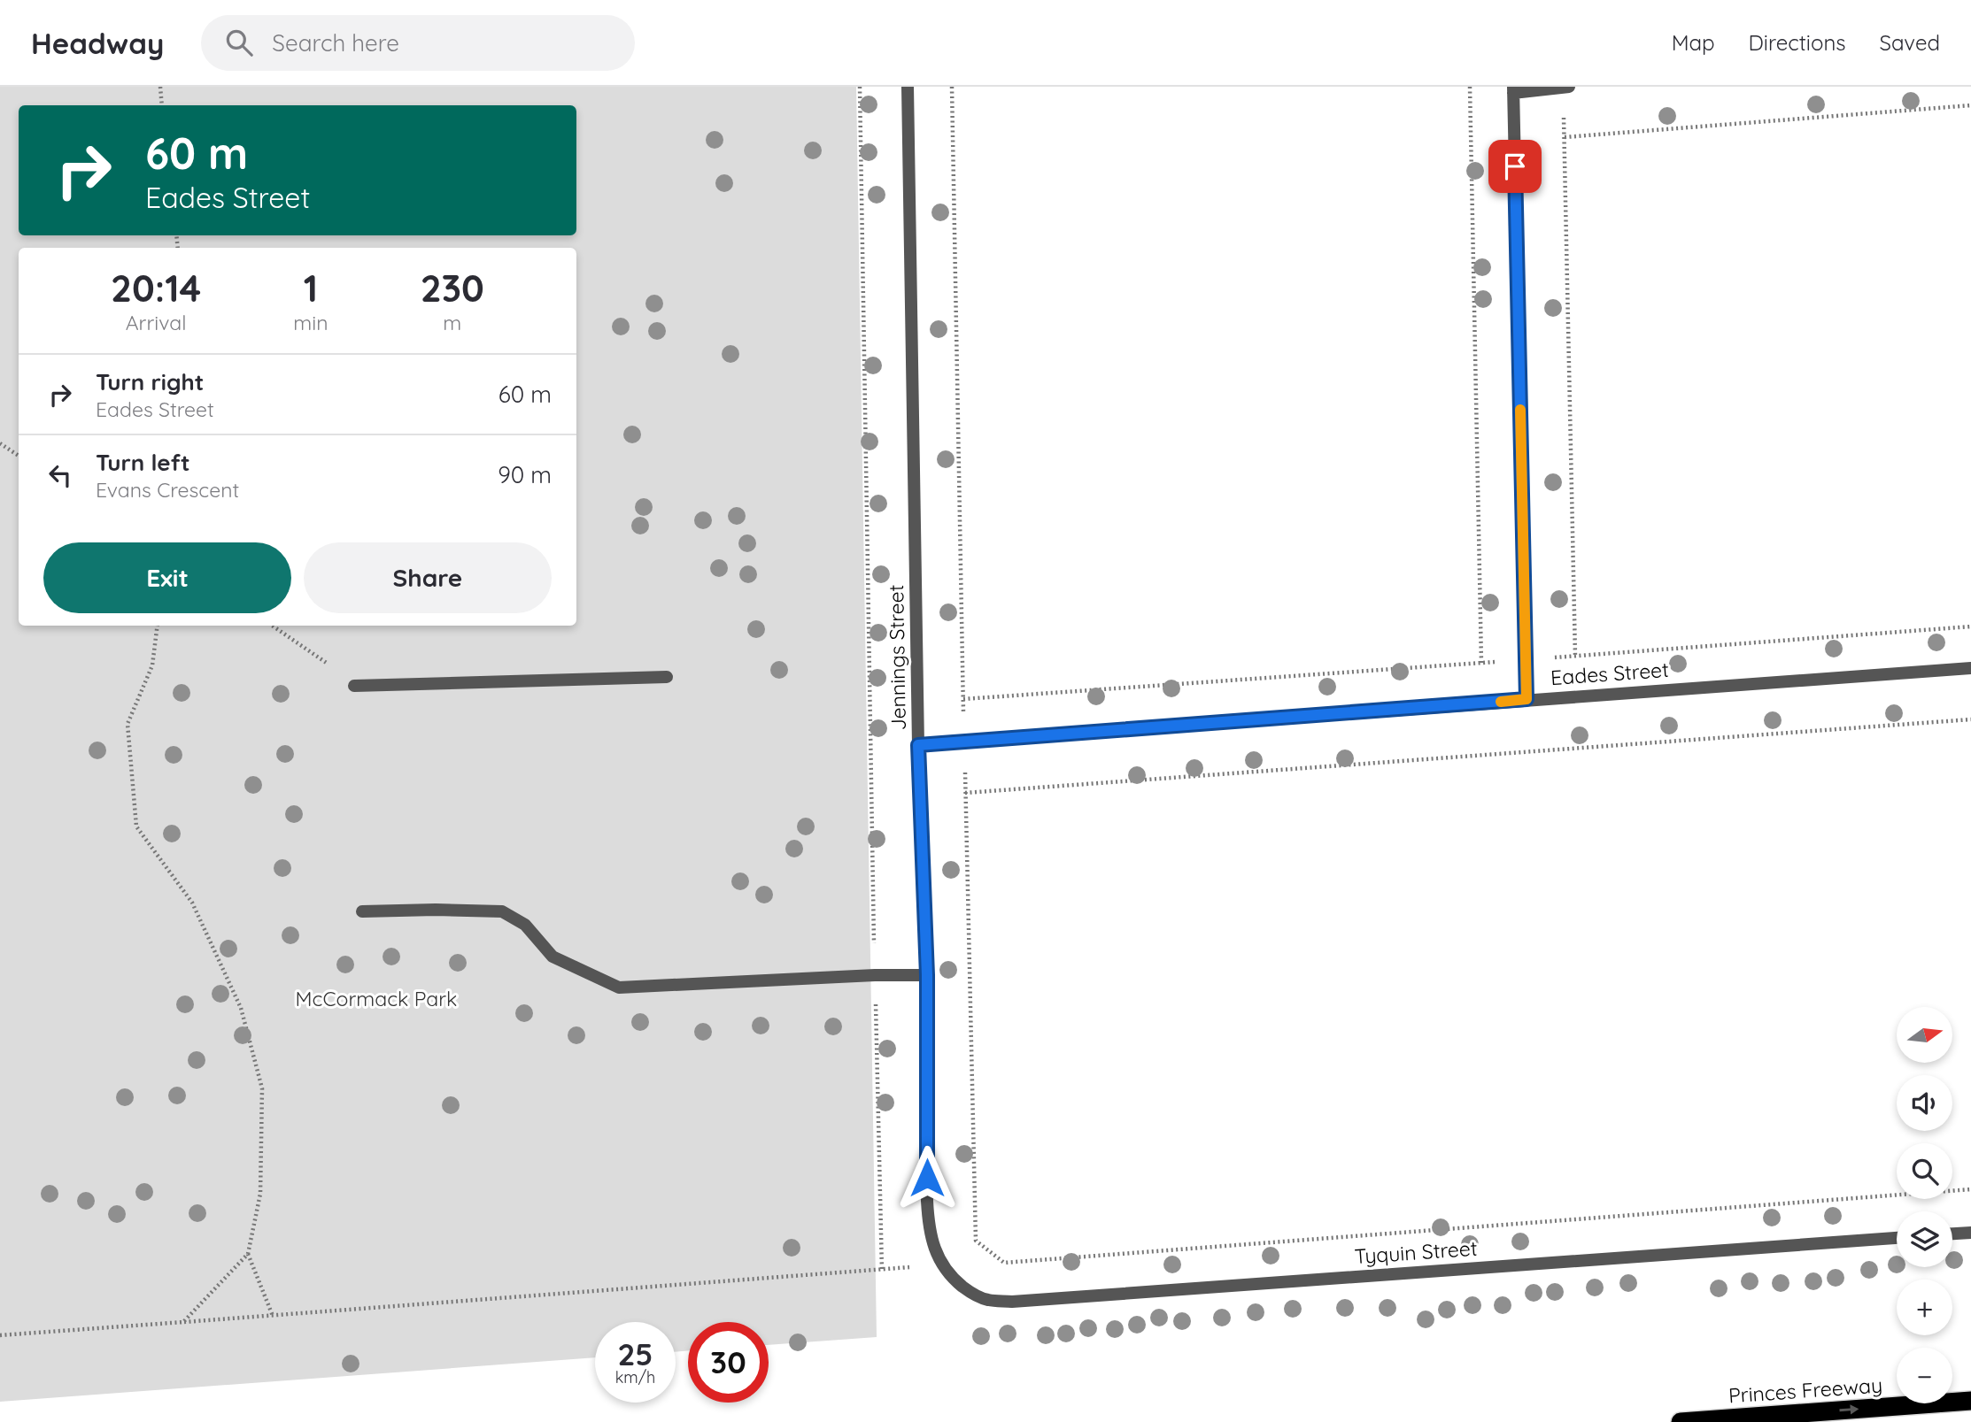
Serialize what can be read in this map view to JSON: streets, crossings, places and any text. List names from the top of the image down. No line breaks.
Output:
{"streets":{"highway":["Princes Freeway"],"street":["Jennings Street","Eades Street","Tyquin Street"]},"crossings":[["Jennings Street","Eades Street"],["Jennings Street","Tyquin Street"]],"one_way":["Princes Freeway"],"parks":["McCormack Park"],"north":"right","page":{"header":"Headway","search":"Search here","nav":["Map","Directions","Saved"],"turn":["60 m","Eades Street"],"eta":["20:14","Arrival","1","min","230","m"],"list":[{"name":"Turn right","note":"Eades Street","value":"60 m"},{"name":"Turn left","note":"Evans Crescent","value":"90 m"}],"buttons":["Exit","Share"],"map_buttons":["+","−"],"speed":"25 km/h","limit":"30"}}
